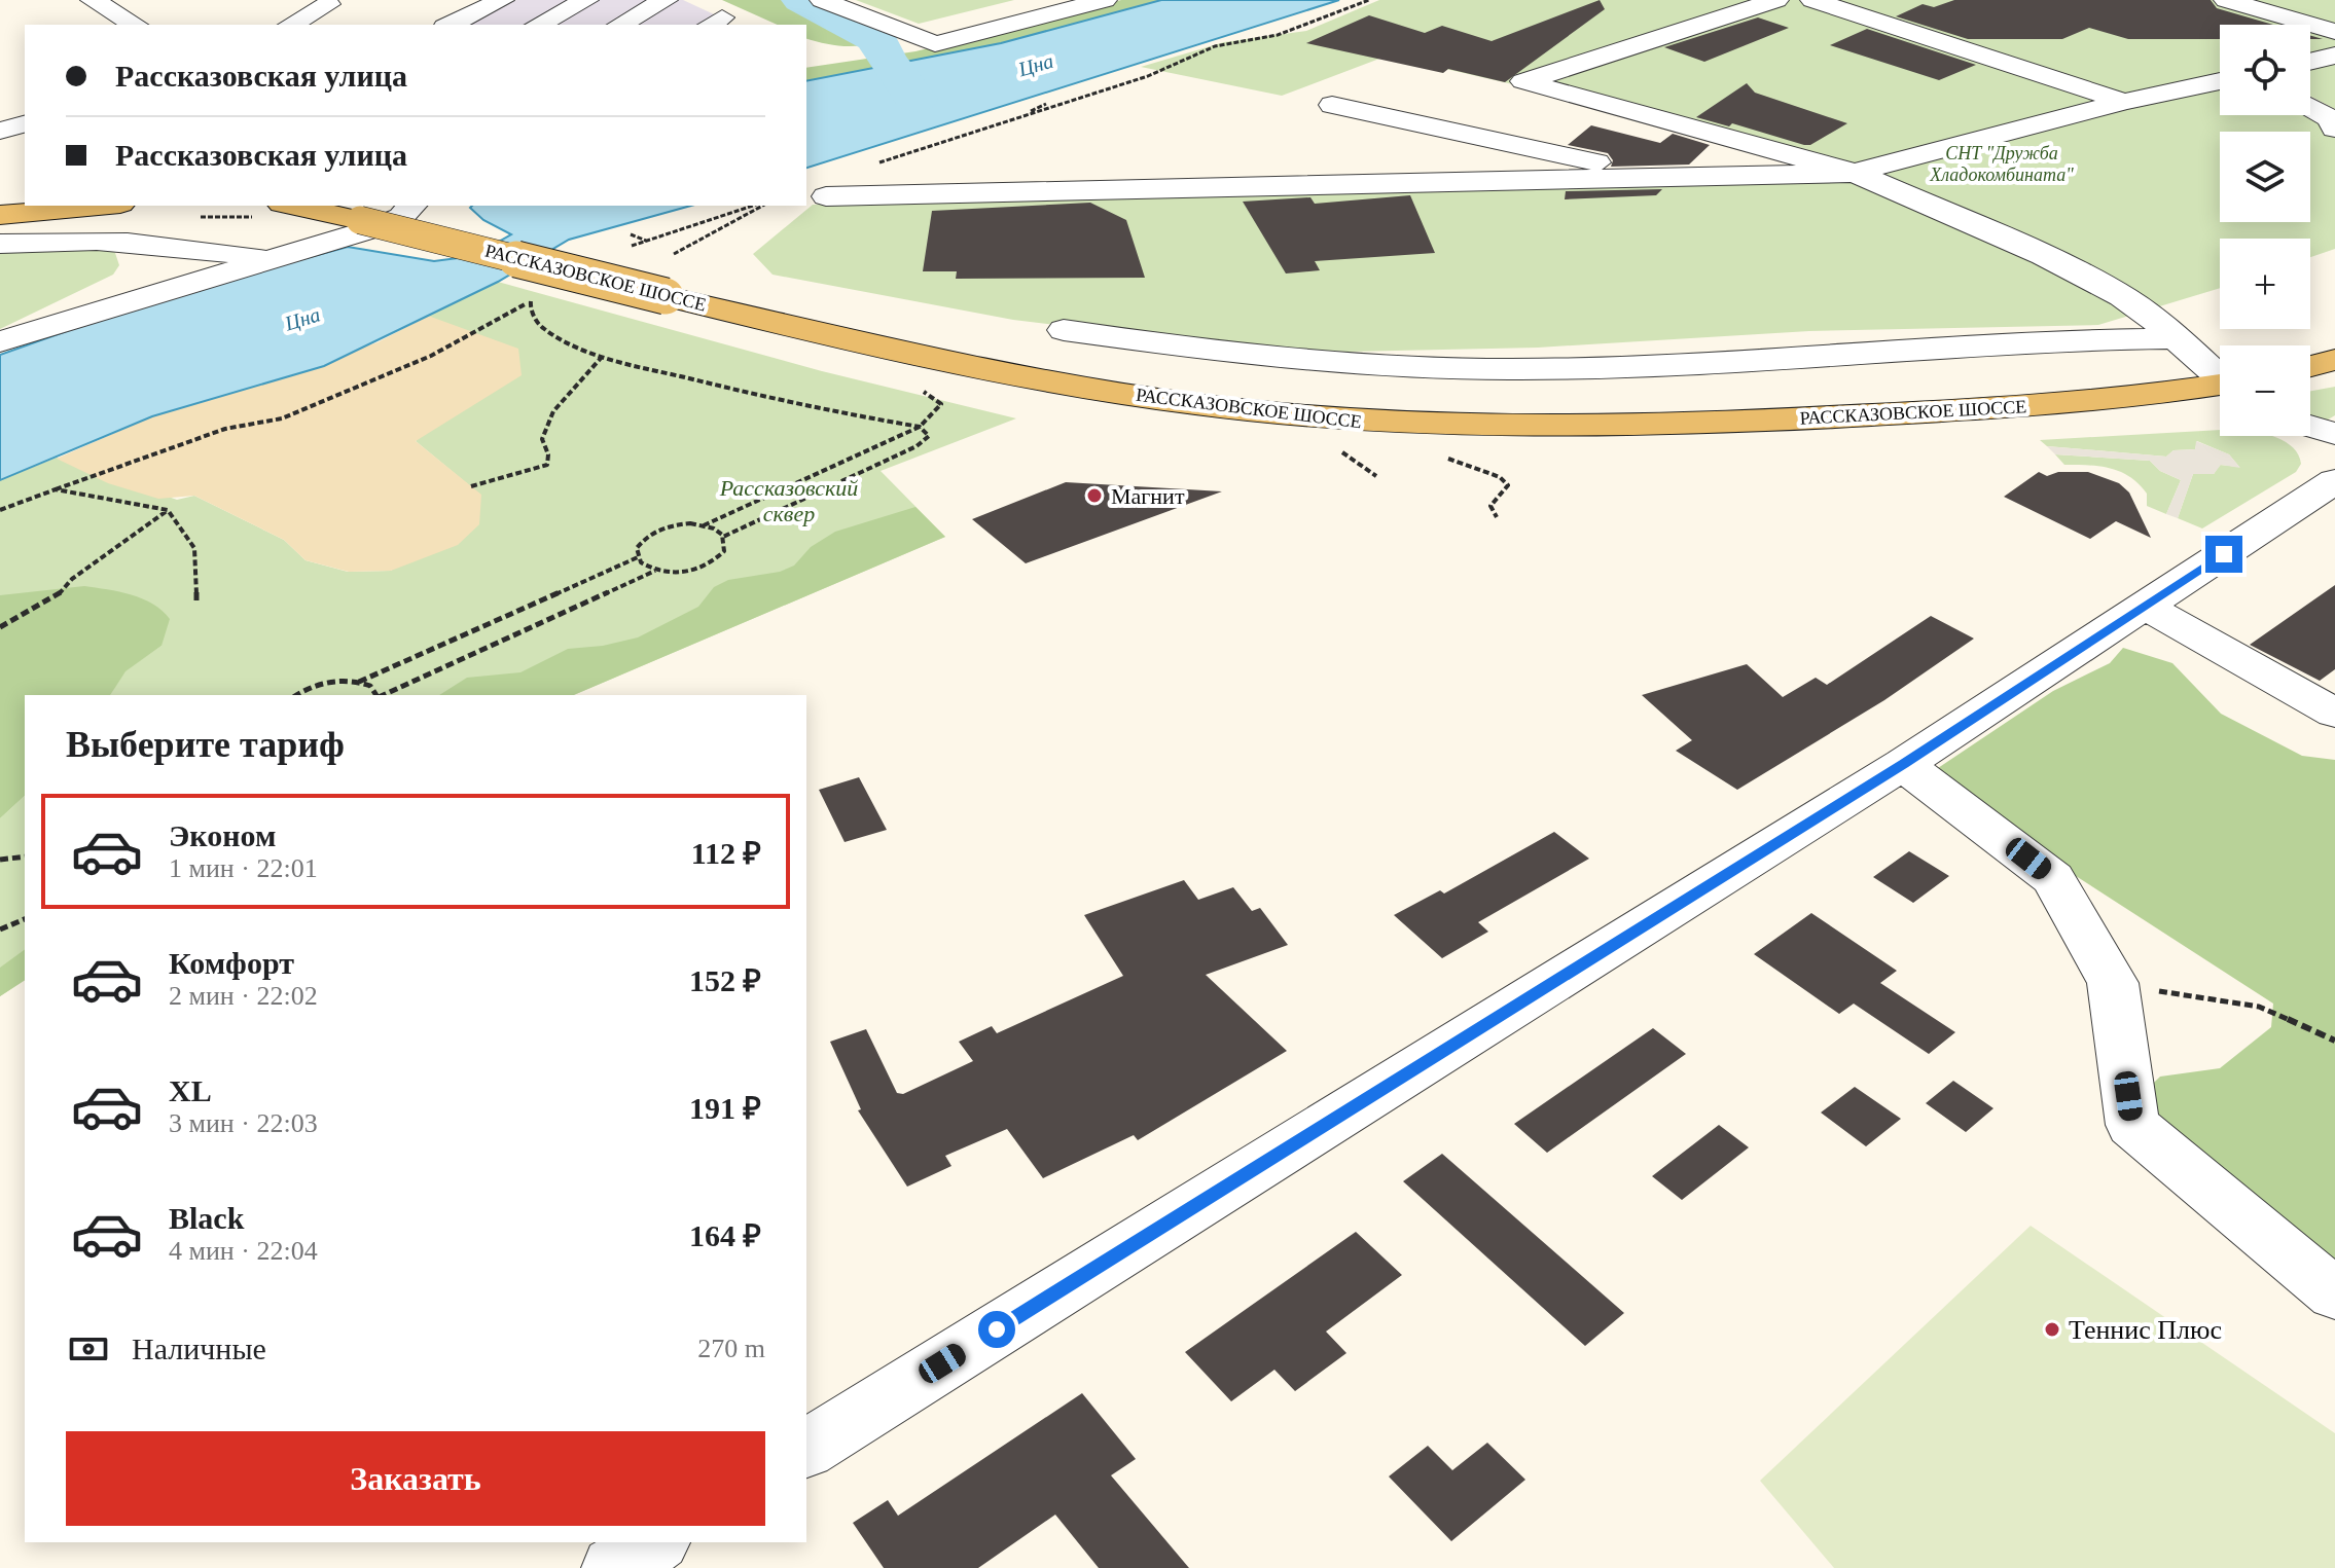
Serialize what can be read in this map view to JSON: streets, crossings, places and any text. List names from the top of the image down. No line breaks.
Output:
{"streets":{"main road":["РАССКАЗОВСКОЕ ШОССЕ"]},"water":["Цна"],"parks":["СНТ \"Дружба Хладокомбината\"","Рассказовский сквер"],"places":["Магнит","Теннис Плюс"],"page":{"map_buttons":["+","−"],"banner":["Рассказовская улица","Рассказовская улица"],"heading":"Выберите тариф","list":[{"name":"Эконом","note":"1 мин · 22:01","value":"112 ₽"},{"name":"Комфорт","note":"2 мин · 22:02","value":"152 ₽"},{"name":"XL","note":"3 мин · 22:03","value":"191 ₽"},{"name":"Black","note":"4 мин · 22:04","value":"164 ₽"}],"pay":["Наличные","270 m"],"buttons":"Заказать"}}
